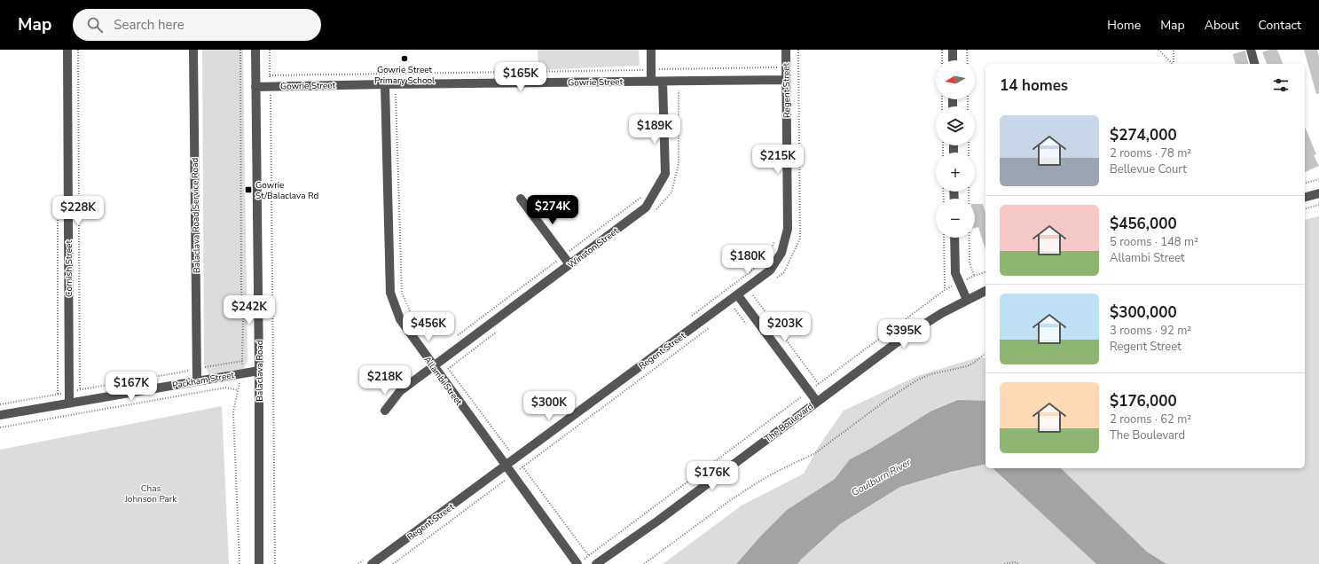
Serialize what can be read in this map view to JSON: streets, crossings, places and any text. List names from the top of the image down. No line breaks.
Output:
{"streets":{"street":["Gowrie Street","Regent Street","Balaclava Road Service Road","Winston Street","Cornish Street","Balaclava Road","Packham Street","Allambi Street","The Boulevard"]},"crossings":[["Gowrie Street","Regent Street"],["Gowrie Street","Winston Street"],["Gowrie Street","Balaclava Road"],["Gowrie Street","Allambi Street"],["Regent Street","Allambi Street"],["Balaclava Road Service Road","Packham Street"],["Winston Street","Allambi Street"],["Cornish Street","Packham Street"],["Balaclava Road","Packham Street"]],"water":["Goulburn River"],"parks":["Chas Johnson Park"],"places":{"other":["Gowrie Street Primary School"],"transit":["Gowrie St/Balaclava Rd"]},"north":"left","page":{"header":"Map","search":"Search here","nav":["Home","Map","About","Contact"],"map_buttons":["+","−"],"price":["$165K","$189K","$215K","$274K","$228K","$180K","$242K","$456K","$203K","$395K","$218K","$167K","$300K","$176K"],"heading":"14 homes","list":[{"name":"$274,000","note":"2 rooms · 78 m² · Bellevue Court"},{"name":"$456,000","note":"5 rooms · 148 m² · Allambi Street"},{"name":"$300,000","note":"3 rooms · 92 m² · Regent Street"},{"name":"$176,000","note":"2 rooms · 62 m² · The Boulevard"}]}}
